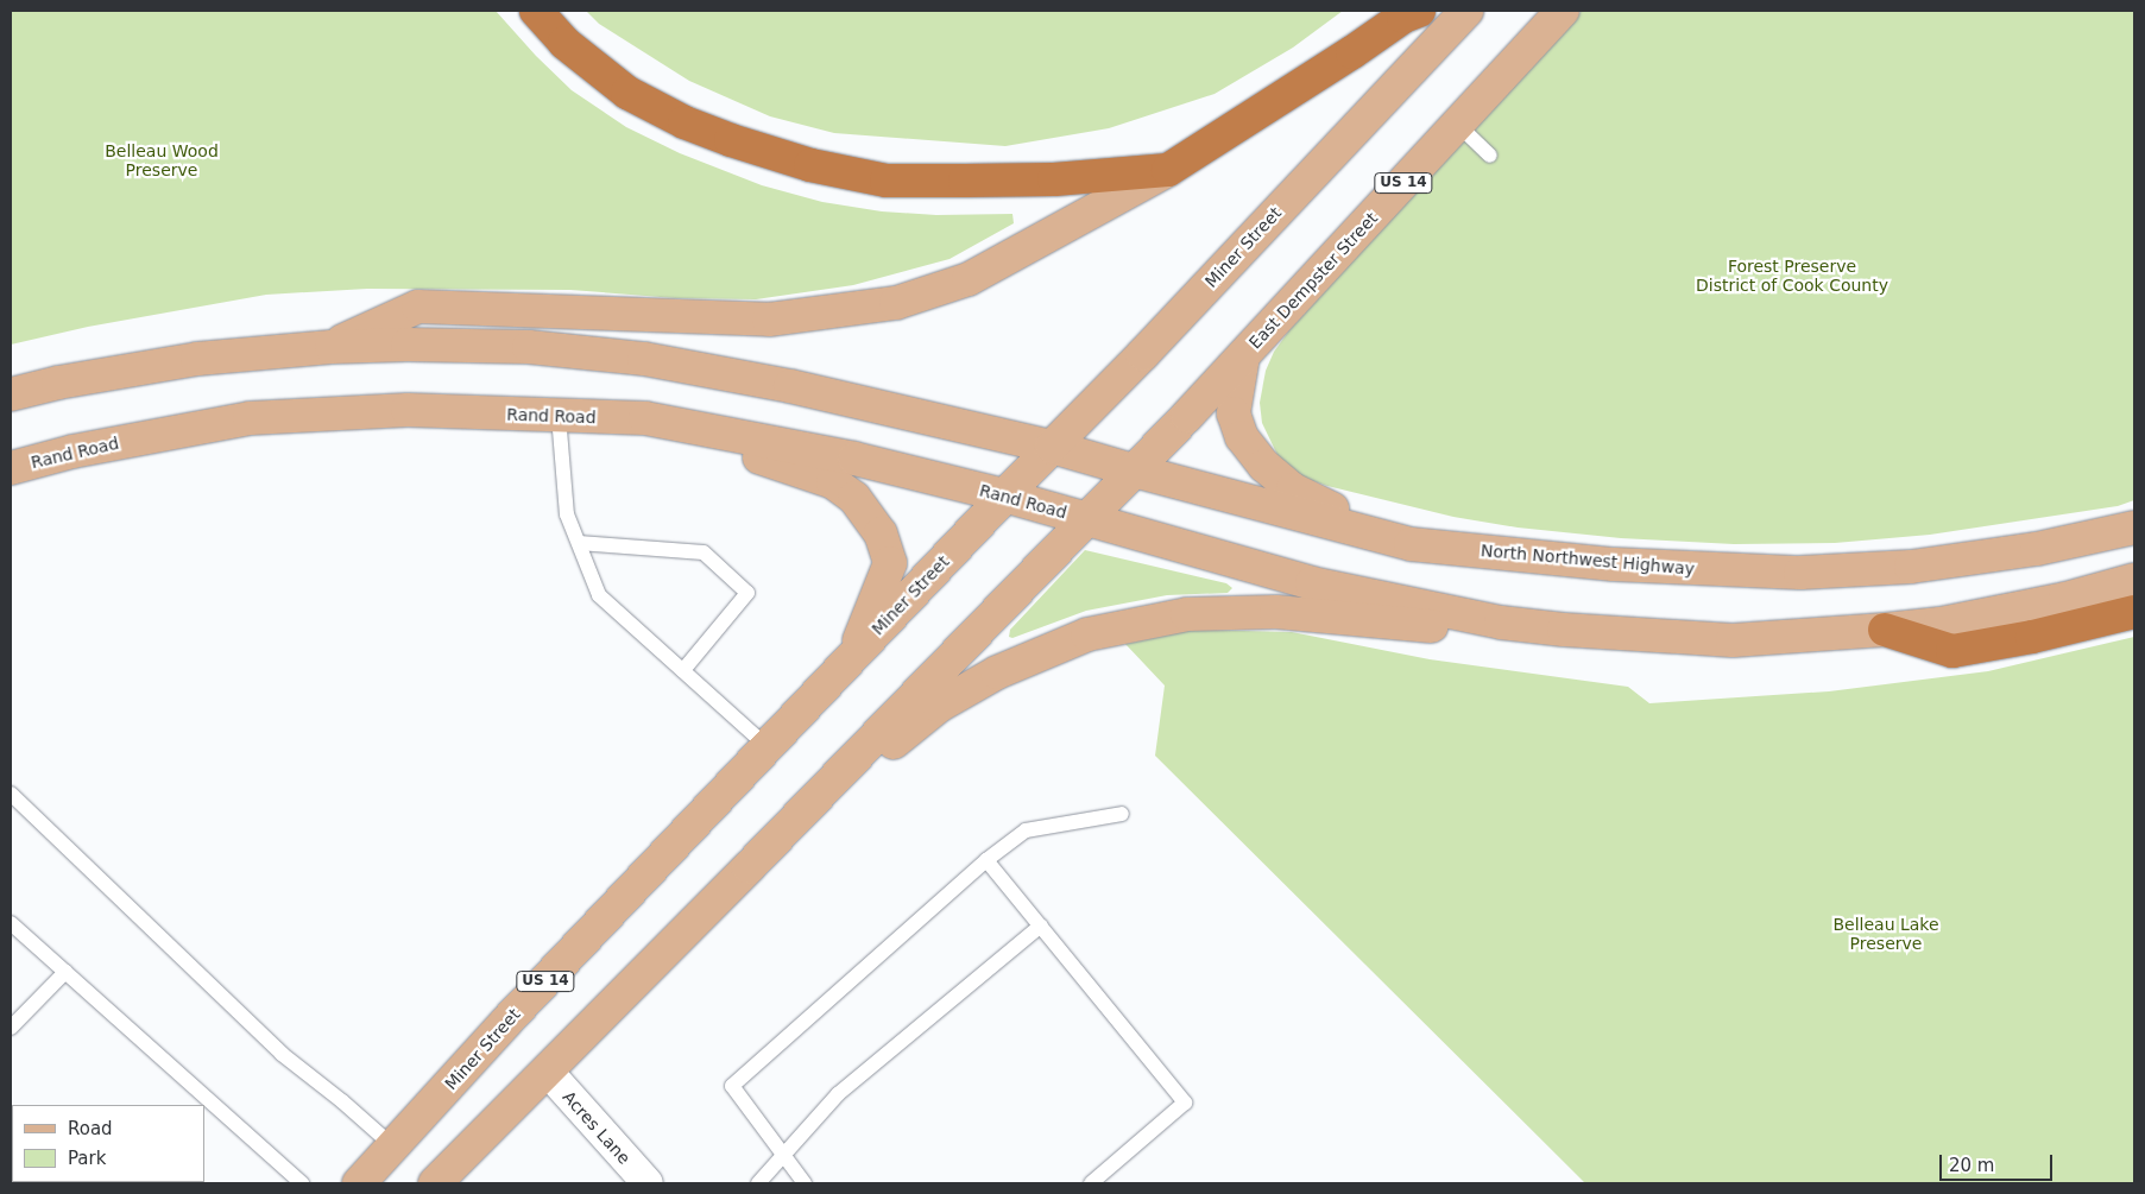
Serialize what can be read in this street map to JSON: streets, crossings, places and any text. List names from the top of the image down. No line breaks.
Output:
{"streets":{"main road":["US 14","Miner Street","East Dempster Street","Rand Road","North Northwest Highway"],"street":["Acres Lane"]},"crossings":[["Miner Street","Rand Road"],["Miner Street","North Northwest Highway"],["East Dempster Street","North Northwest Highway"]],"parks":["Belleau Wood Preserve","Forest Preserve District of Cook County","Belleau Lake Preserve"],"legend":["Road","Park"],"scale_bar":"20 m"}
